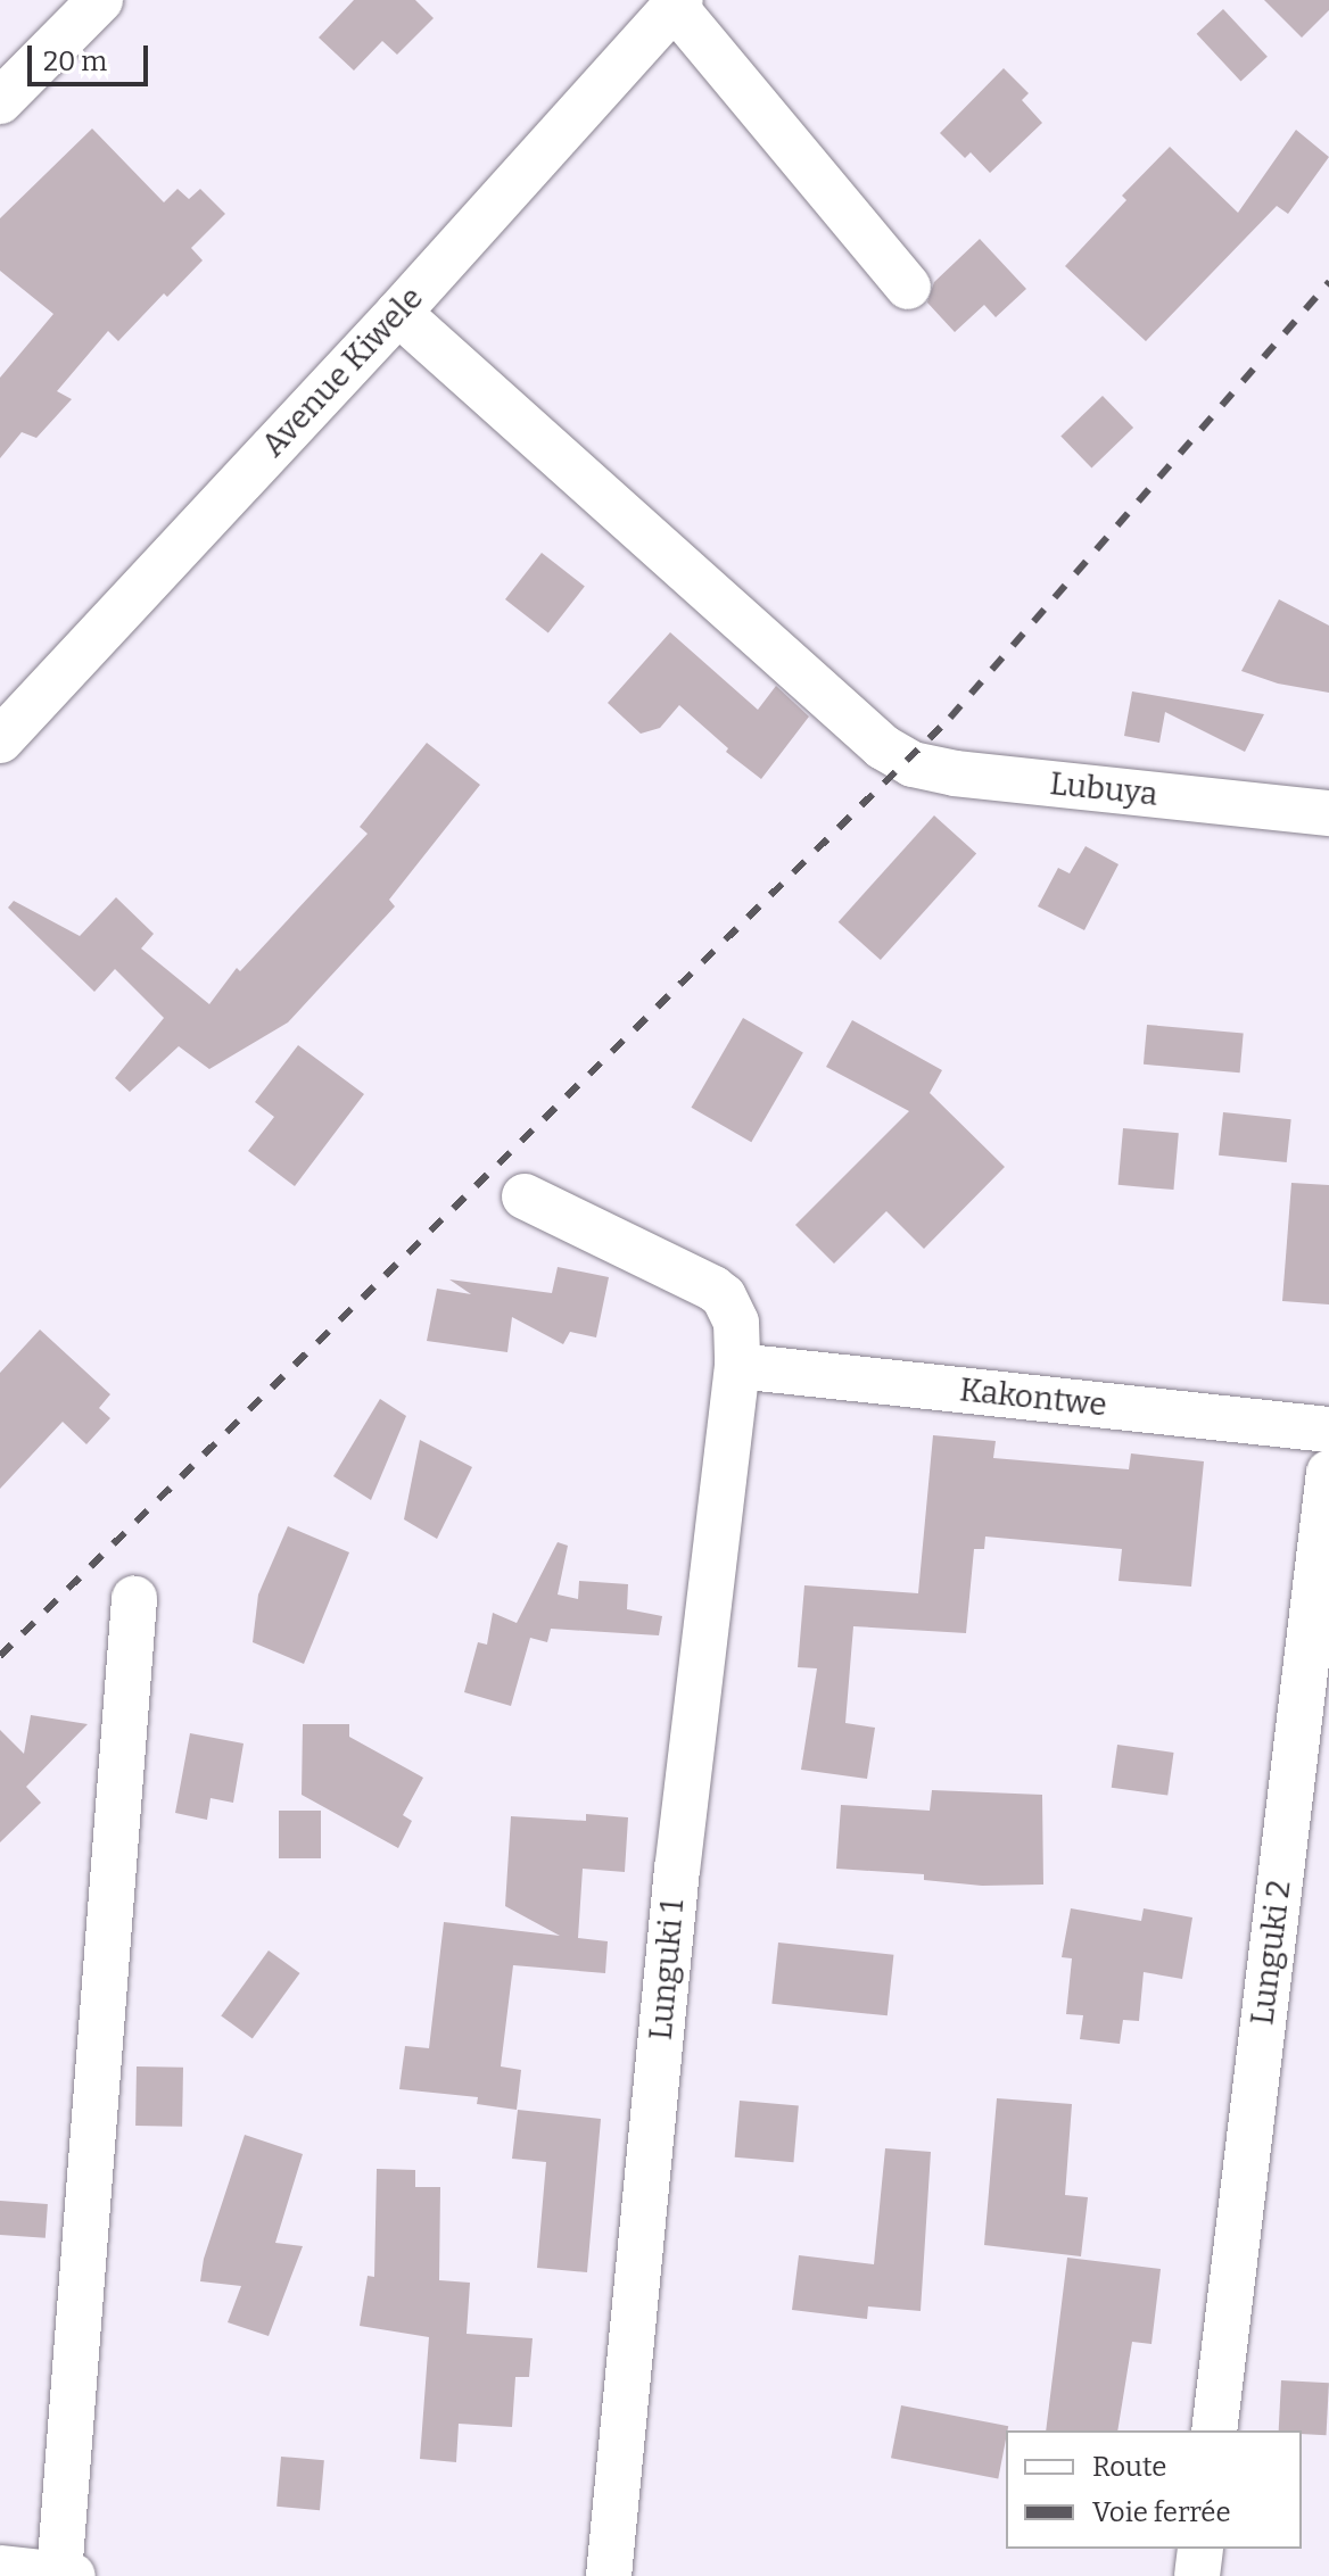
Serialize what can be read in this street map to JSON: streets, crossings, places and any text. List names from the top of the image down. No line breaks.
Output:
{"streets":{"street":["Avenue Kiwele","Lubuya","Kakontwe","Lunguki 2","Lunguki 1"]},"crossings":[["Avenue Kiwele","Lubuya"],["Kakontwe","Lunguki 1"]],"legend":["Route","Voie ferrée"],"scale_bar":"20 m"}
